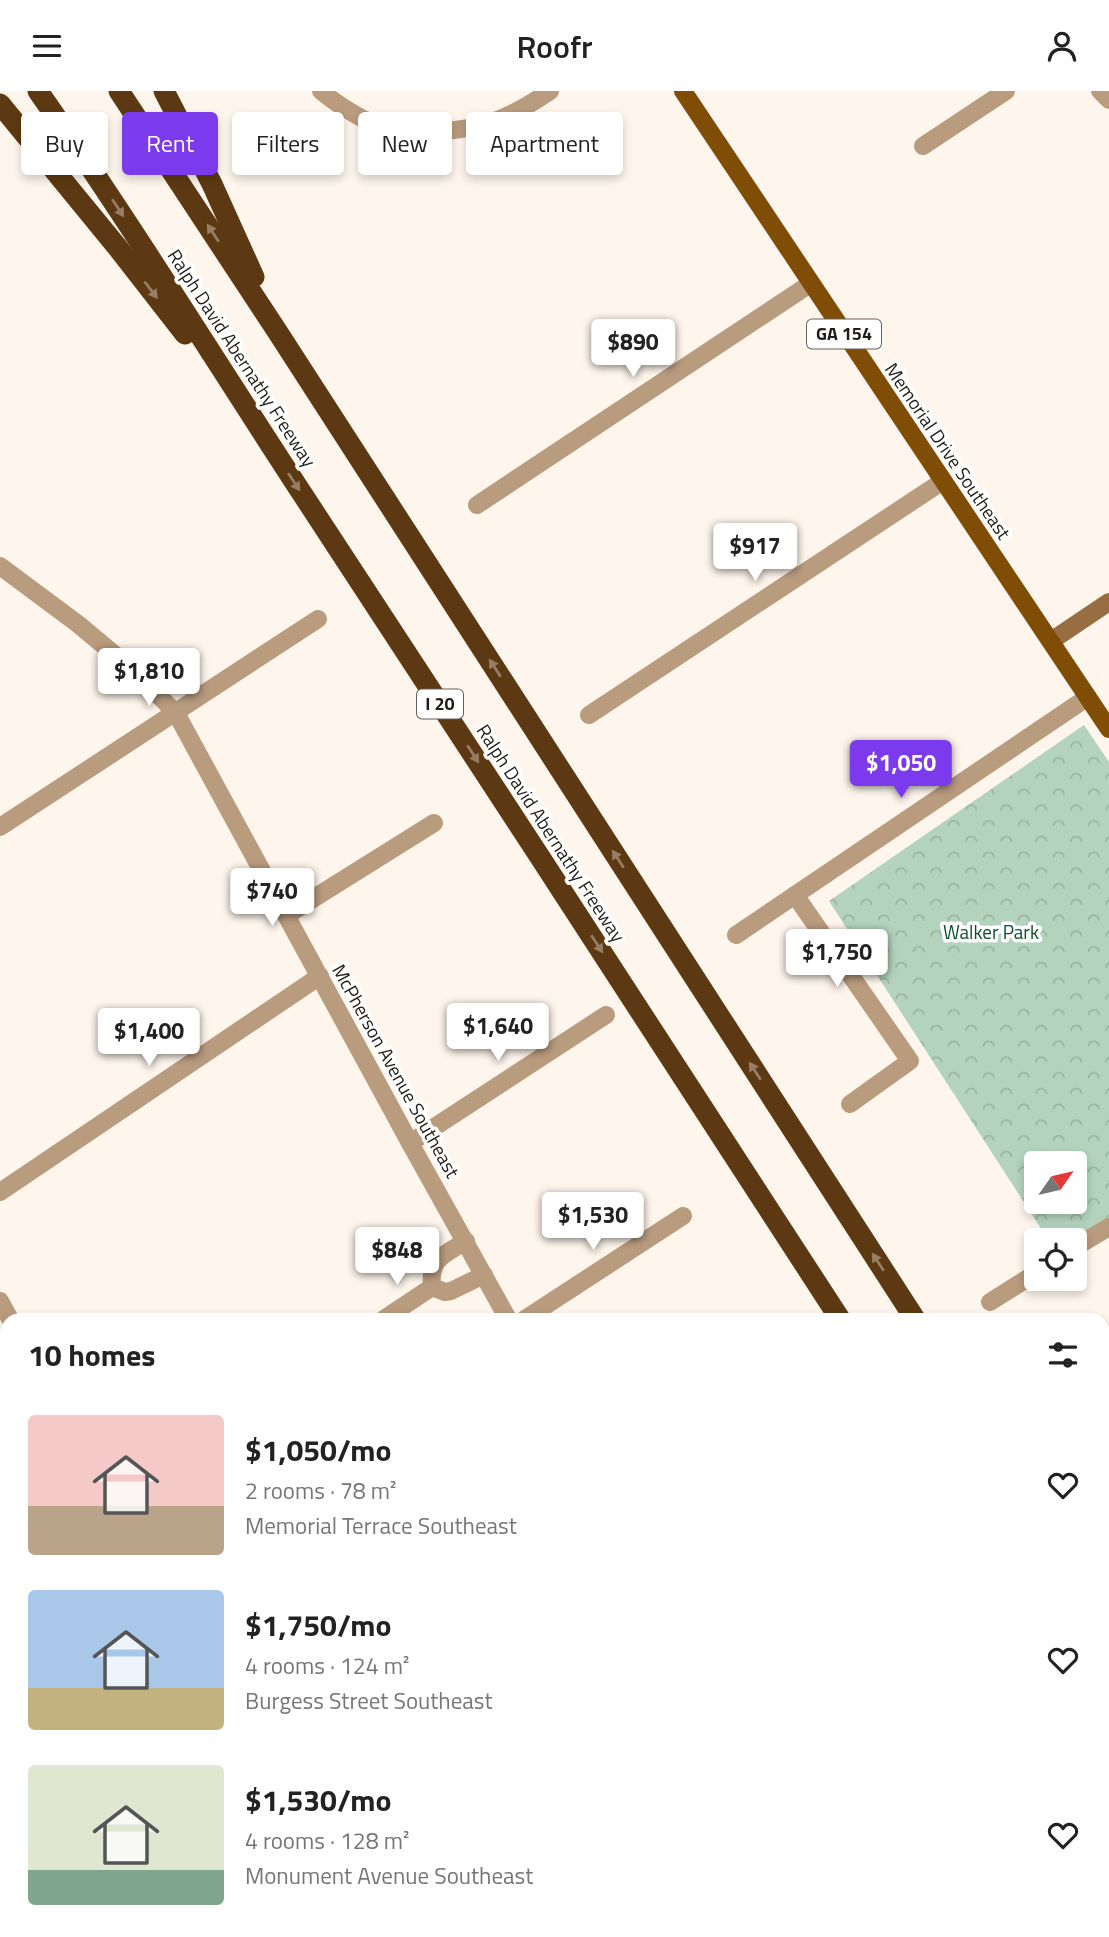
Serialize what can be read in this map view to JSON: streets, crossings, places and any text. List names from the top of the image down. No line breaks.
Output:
{"streets":{"highway":["Ralph David Abernathy Freeway","I 20"],"main road":["GA 154","Memorial Drive Southeast"],"street":["McPherson Avenue Southeast"]},"parks":["Walker Park"],"north":"top right","page":{"header":"Roofr","chip":["Buy","Rent","Filters","New","Apartment"],"price":["$890","$917","$1,810","$1,050","$740","$1,750","$1,640","$1,400","$1,530","$848"],"heading":"10 homes","list":[{"name":"$1,050/mo","note":"2 rooms · 78 m² · Memorial Terrace Southeast"},{"name":"$1,750/mo","note":"4 rooms · 124 m² · Burgess Street Southeast"},{"name":"$1,530/mo","note":"4 rooms · 128 m² · Monument Avenue Southeast"}]}}
